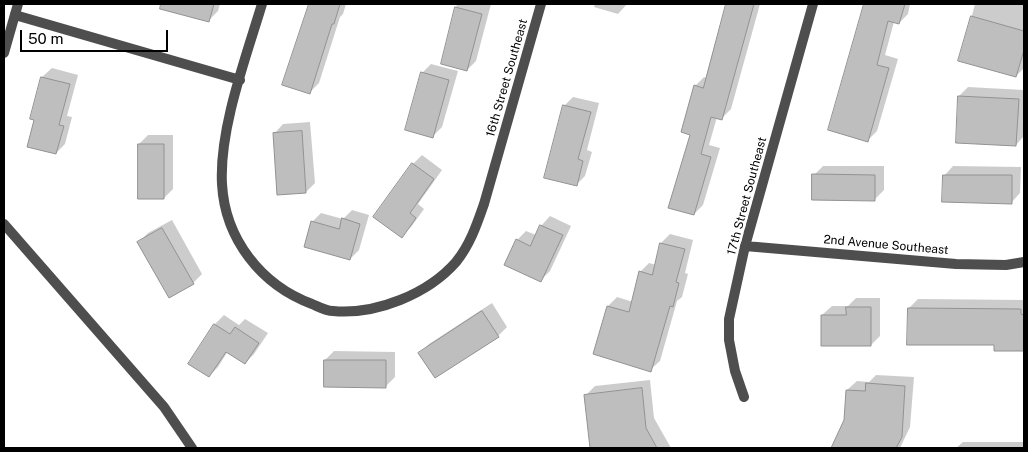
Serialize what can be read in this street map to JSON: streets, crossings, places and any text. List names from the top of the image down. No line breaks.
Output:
{"streets":{"street":["16th Street Southeast","17th Street Southeast","2nd Avenue Southeast"]},"crossings":[["17th Street Southeast","2nd Avenue Southeast"]],"scale_bar":"50 m"}
